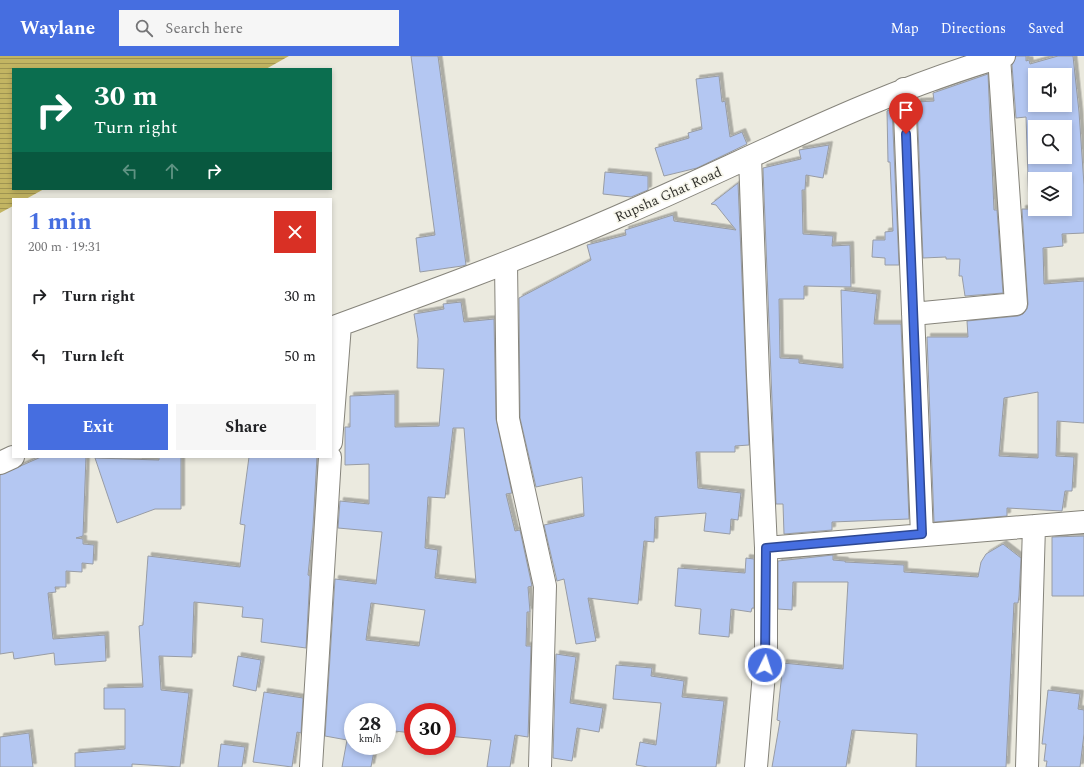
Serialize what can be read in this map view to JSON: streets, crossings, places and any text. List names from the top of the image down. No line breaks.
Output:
{"streets":{"street":["Rupsha Ghat Road"]},"page":{"header":"Waylane","search":"Search here","nav":["Map","Directions","Saved"],"turn":["30 m","Turn right"],"heading":["1 min","200 m · 19:31"],"list":[{"name":"Turn right","value":"30 m"},{"name":"Turn left","value":"50 m"}],"buttons":["Exit","Share"],"speed":"28 km/h","limit":"30"}}
